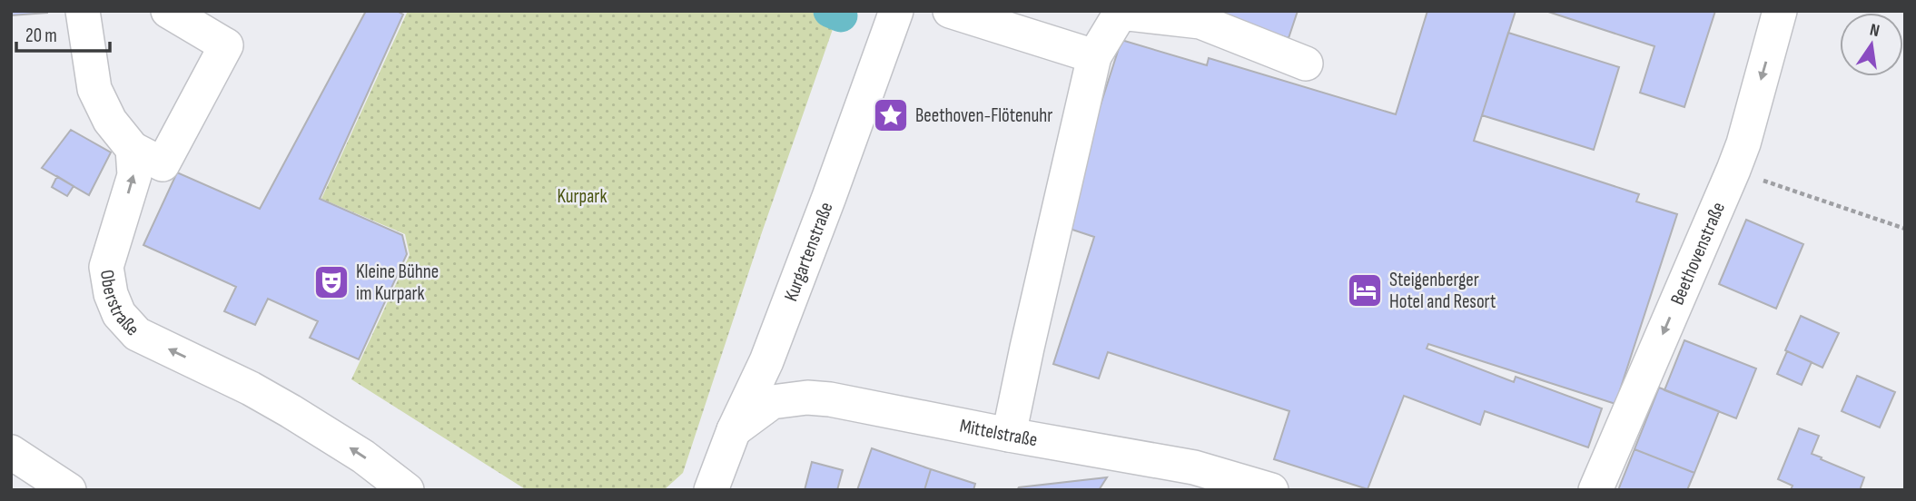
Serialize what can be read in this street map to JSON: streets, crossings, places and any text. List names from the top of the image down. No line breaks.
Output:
{"streets":{"street":["Kurgartenstraße","Beethovenstraße","Oberstraße","Mittelstraße"]},"crossings":[["Kurgartenstraße","Mittelstraße"]],"one_way":["Beethovenstraße","Oberstraße"],"parks":["Kurpark"],"places":{"place":["Beethoven-Flötenuhr"],"theatre":["Kleine Bühne im Kurpark"],"hotel":["Steigenberger Hotel and Resort"]},"scale_bar":"20 m","north":"top"}
